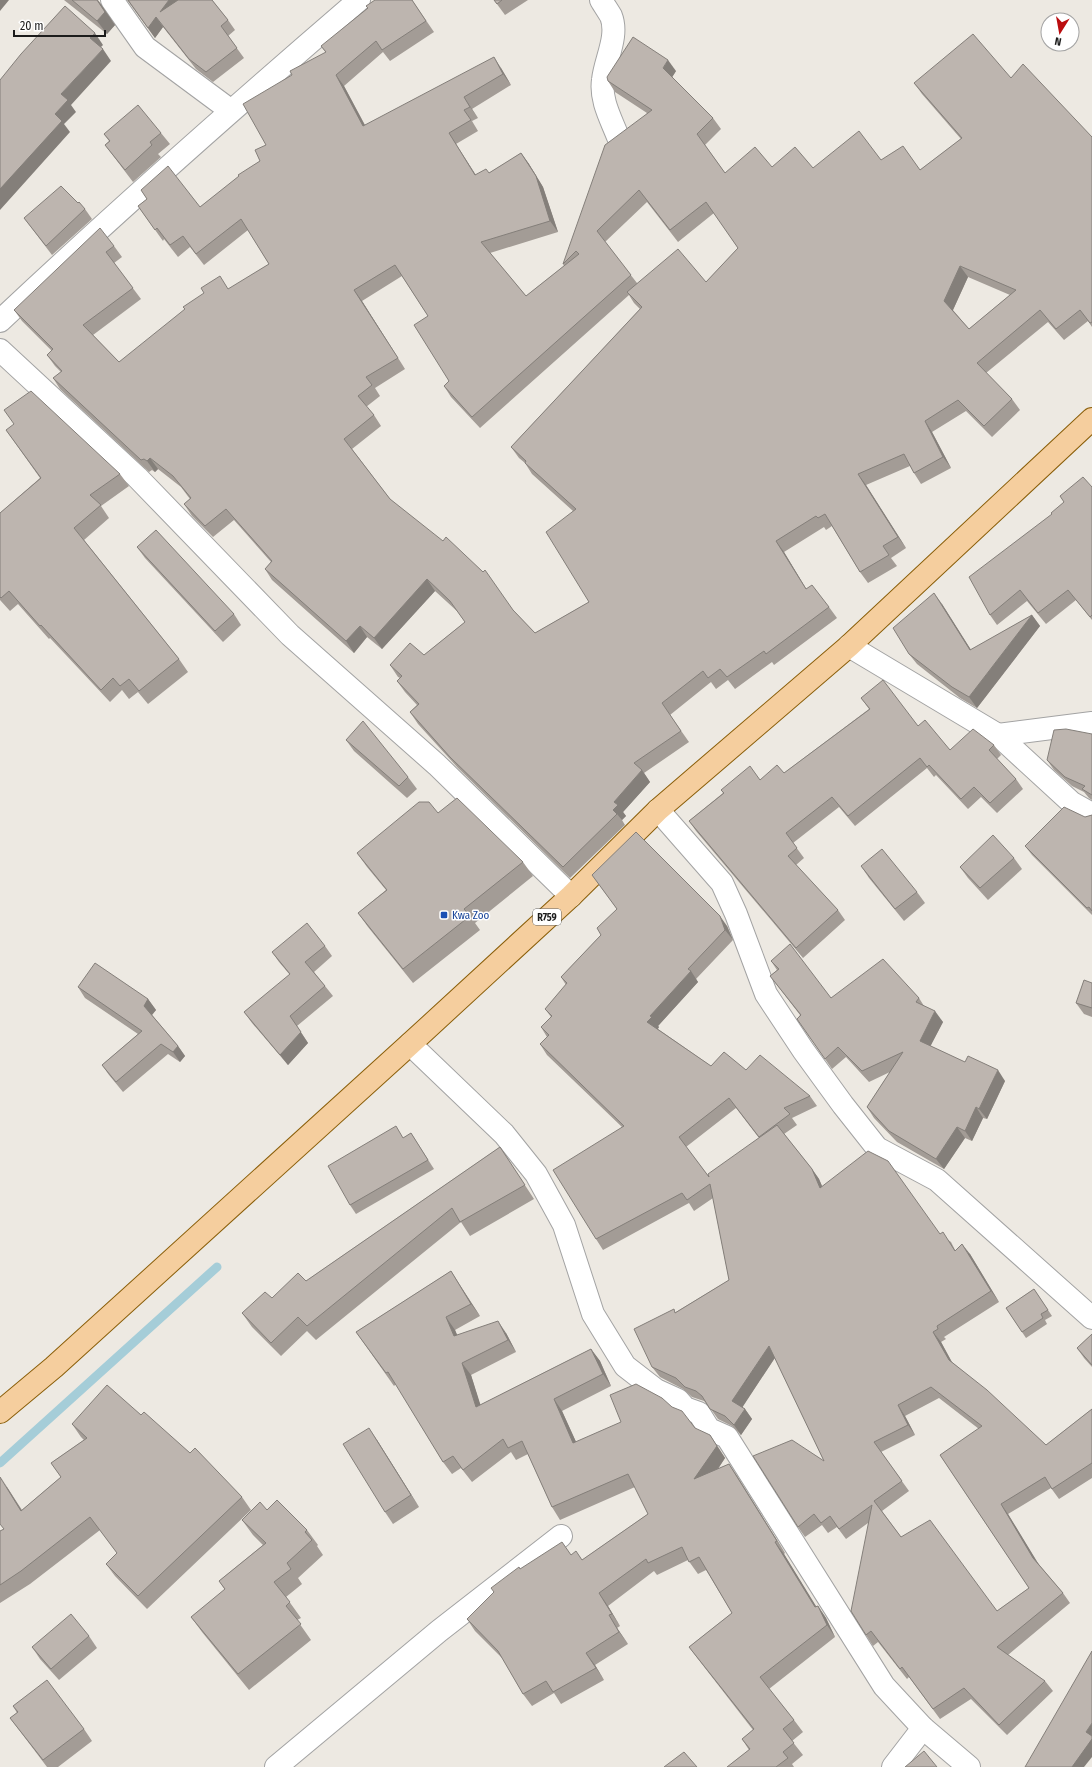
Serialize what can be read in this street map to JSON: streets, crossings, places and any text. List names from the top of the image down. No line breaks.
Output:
{"streets":{"main road":["R759"]},"places":{"transit":["Kwa Zoo"]},"scale_bar":"20 m","north":"bottom"}
